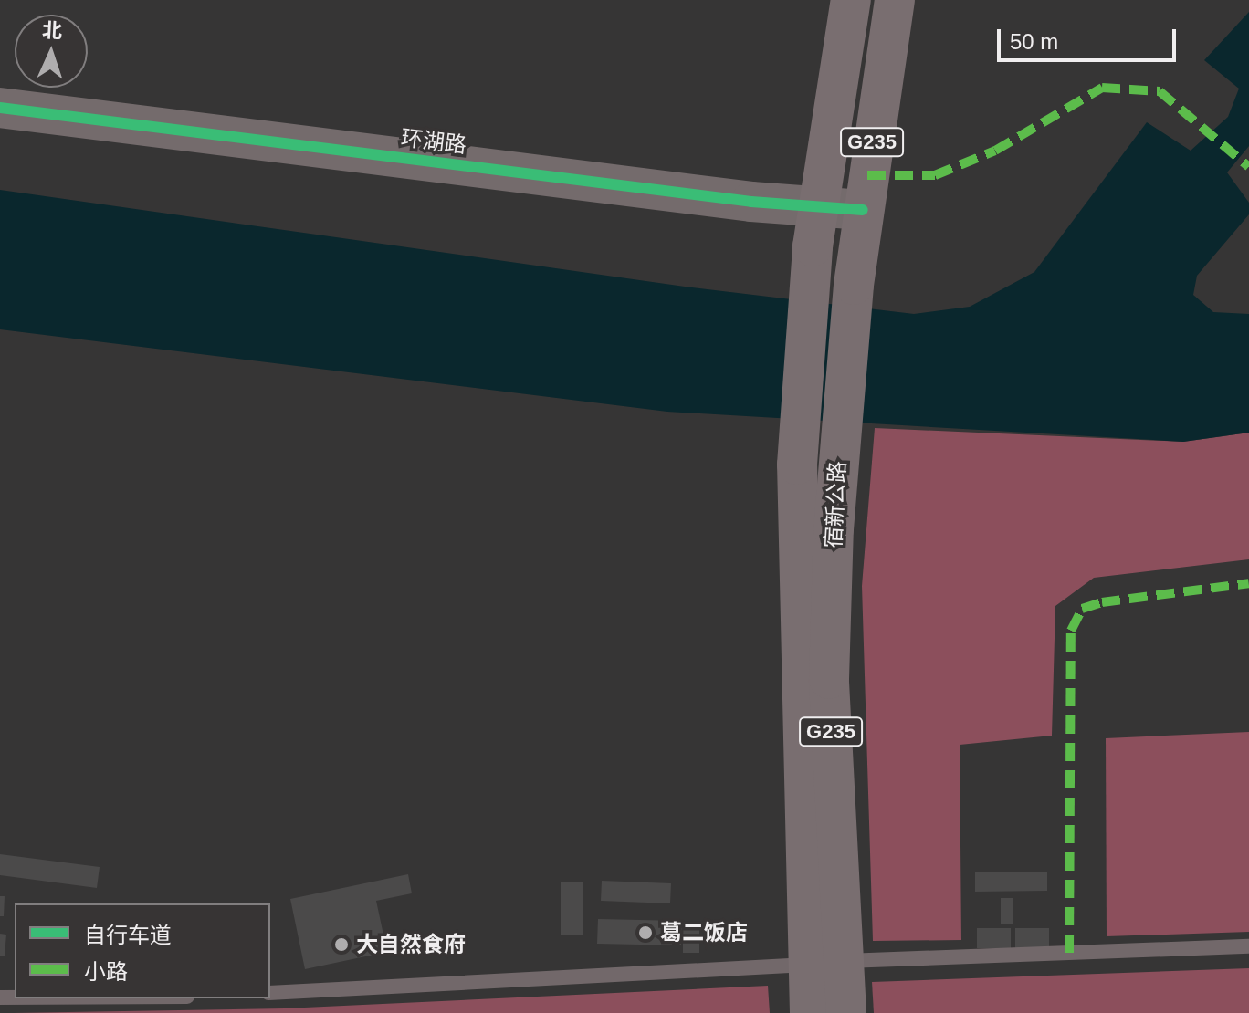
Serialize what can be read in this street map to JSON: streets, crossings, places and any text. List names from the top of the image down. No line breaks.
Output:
{"streets":{"highway":["G235","宿新公路"],"street":["环湖路"]},"crossings":[["环湖路","宿新公路"]],"places":["葛二饭店","大自然食府"],"legend":["自行车道","小路"],"scale_bar":"50 m","north":"top"}
